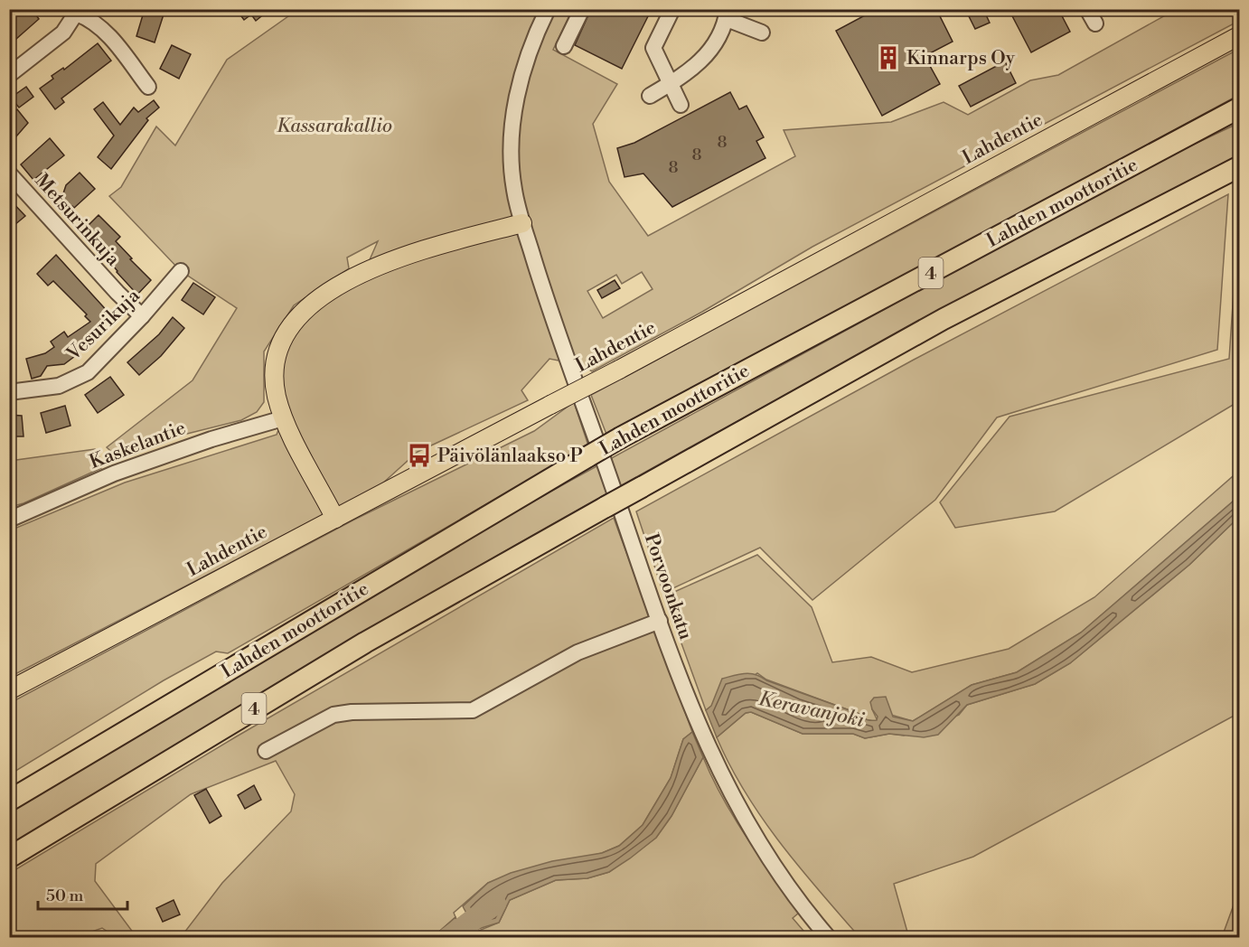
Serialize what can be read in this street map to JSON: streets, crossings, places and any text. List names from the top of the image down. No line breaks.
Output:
{"streets":{"highway":["Lahden moottoritie","4"],"main road":["Lahdentie"],"street":["Metsurinkuja","Vesurikuja","Kaskelantie","Porvoonkatu"]},"crossings":[["Metsurinkuja","Vesurikuja"]],"water":["Keravanjoki"],"parks":["Kassarakallio"],"places":{"building":["Kinnarps Oy"],"bus stop":["Päivölänlaakso P"]},"house_numbers":["8","8","8"],"scale_bar":"50 m"}
